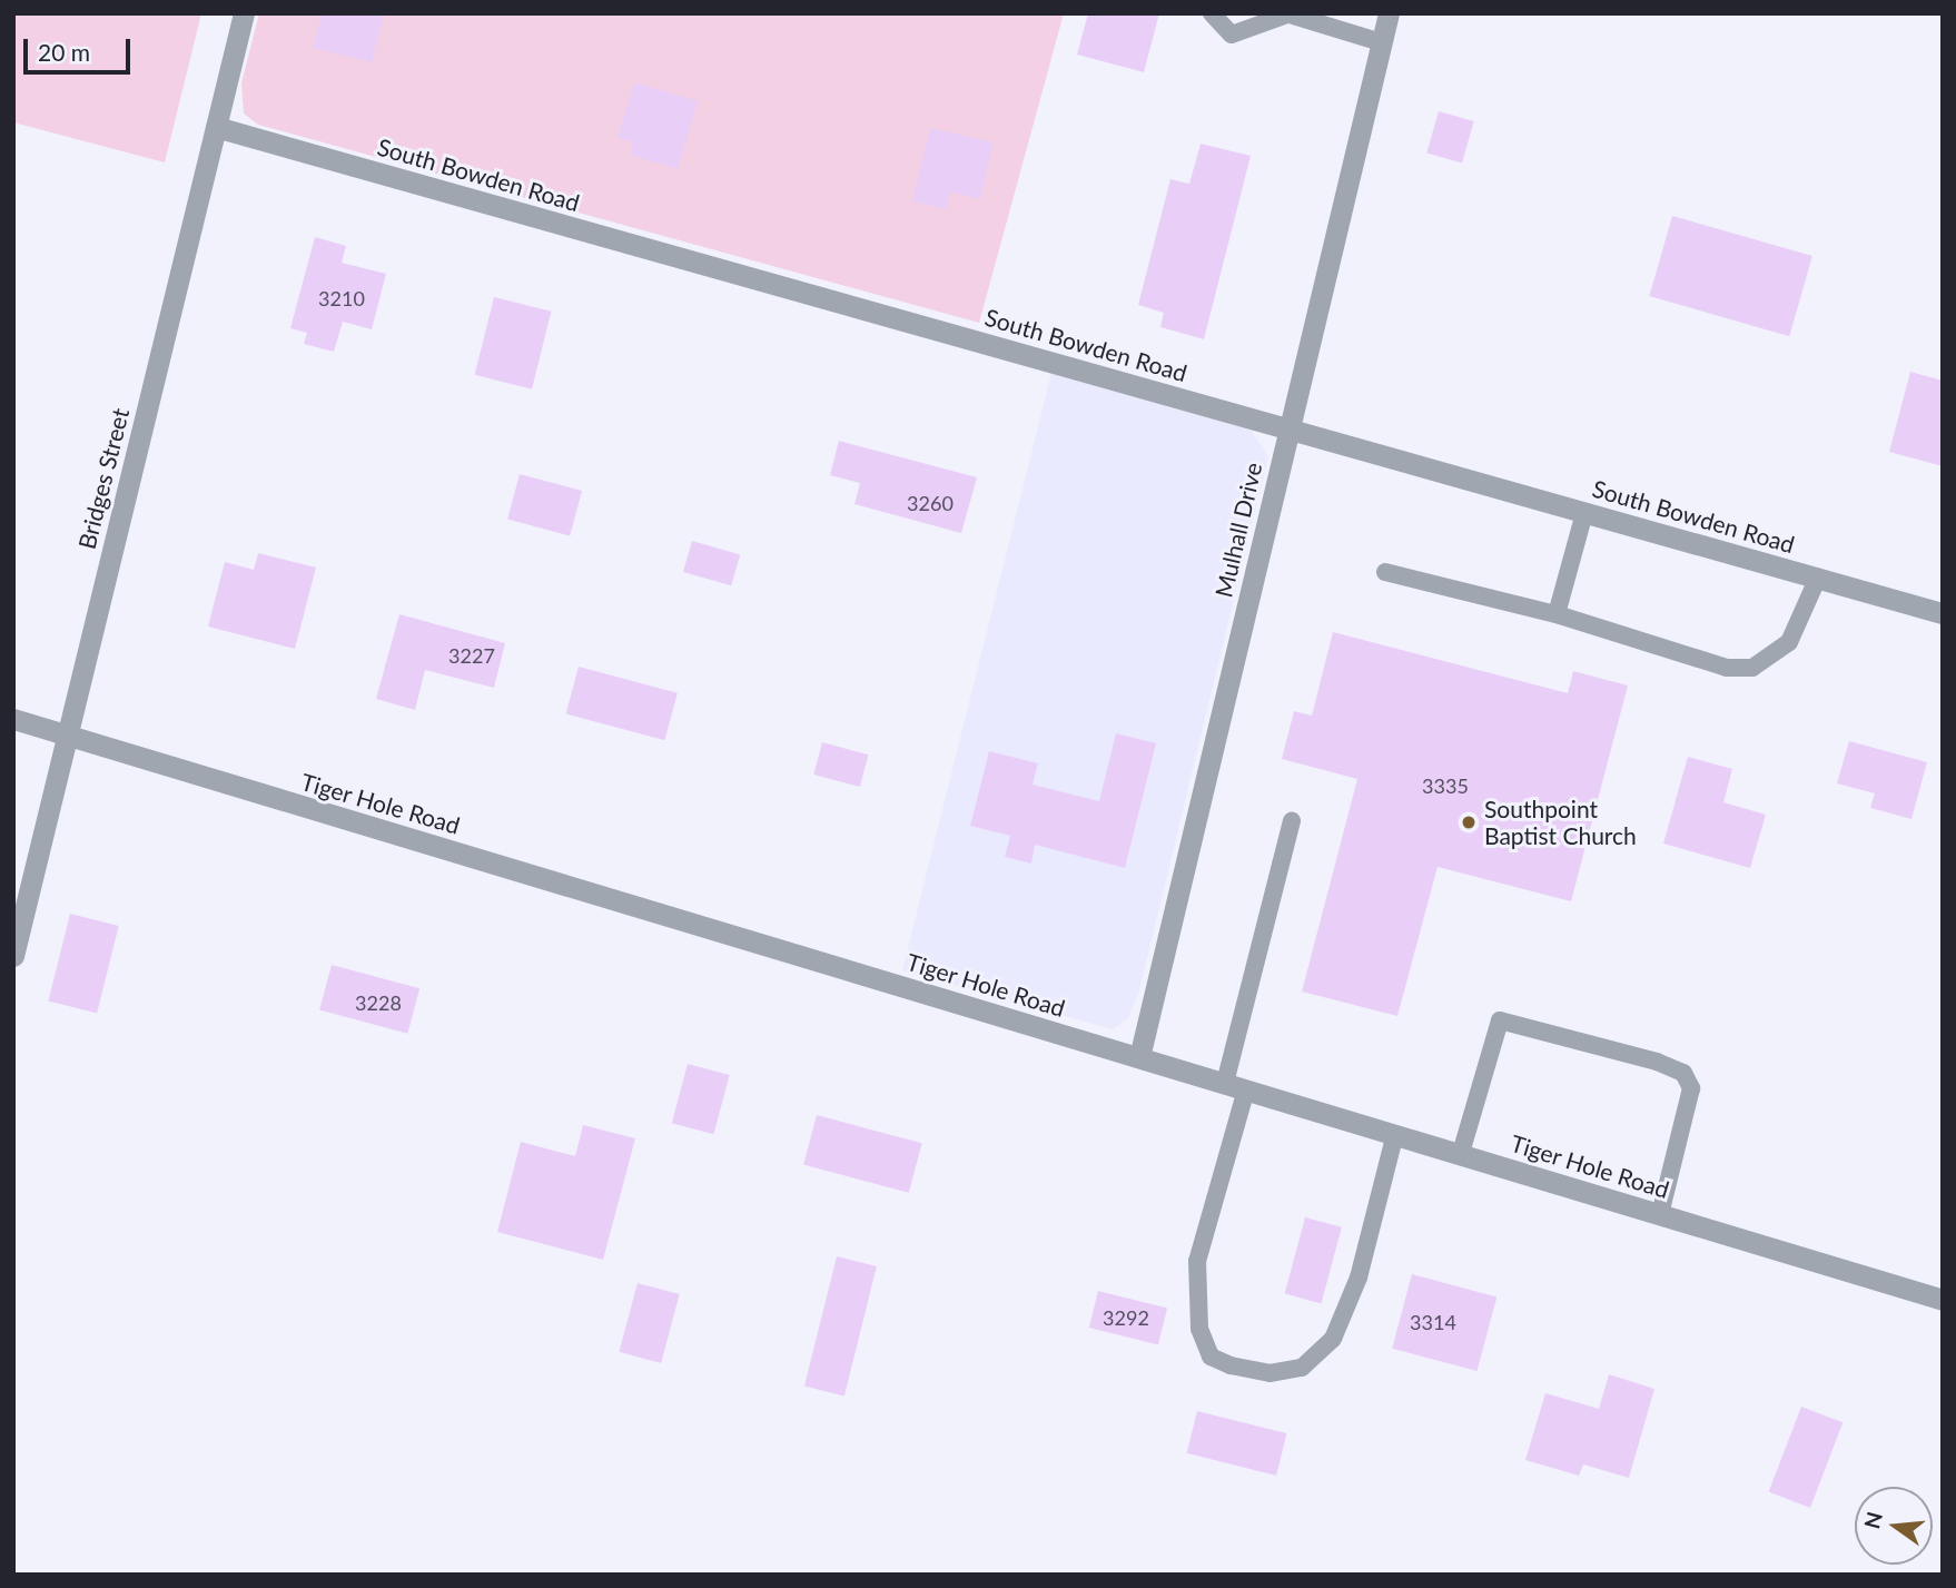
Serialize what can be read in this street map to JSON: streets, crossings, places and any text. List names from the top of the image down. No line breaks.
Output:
{"streets":{"street":["South Bowden Road","Bridges Street","Mulhall Drive","Tiger Hole Road"]},"crossings":[["South Bowden Road","Bridges Street"],["South Bowden Road","Mulhall Drive"],["Bridges Street","Tiger Hole Road"],["Mulhall Drive","Tiger Hole Road"]],"places":["Southpoint Baptist Church"],"house_numbers":["3210","3260","3227","3335","3228","3292","3314"],"scale_bar":"20 m","north":"left"}
